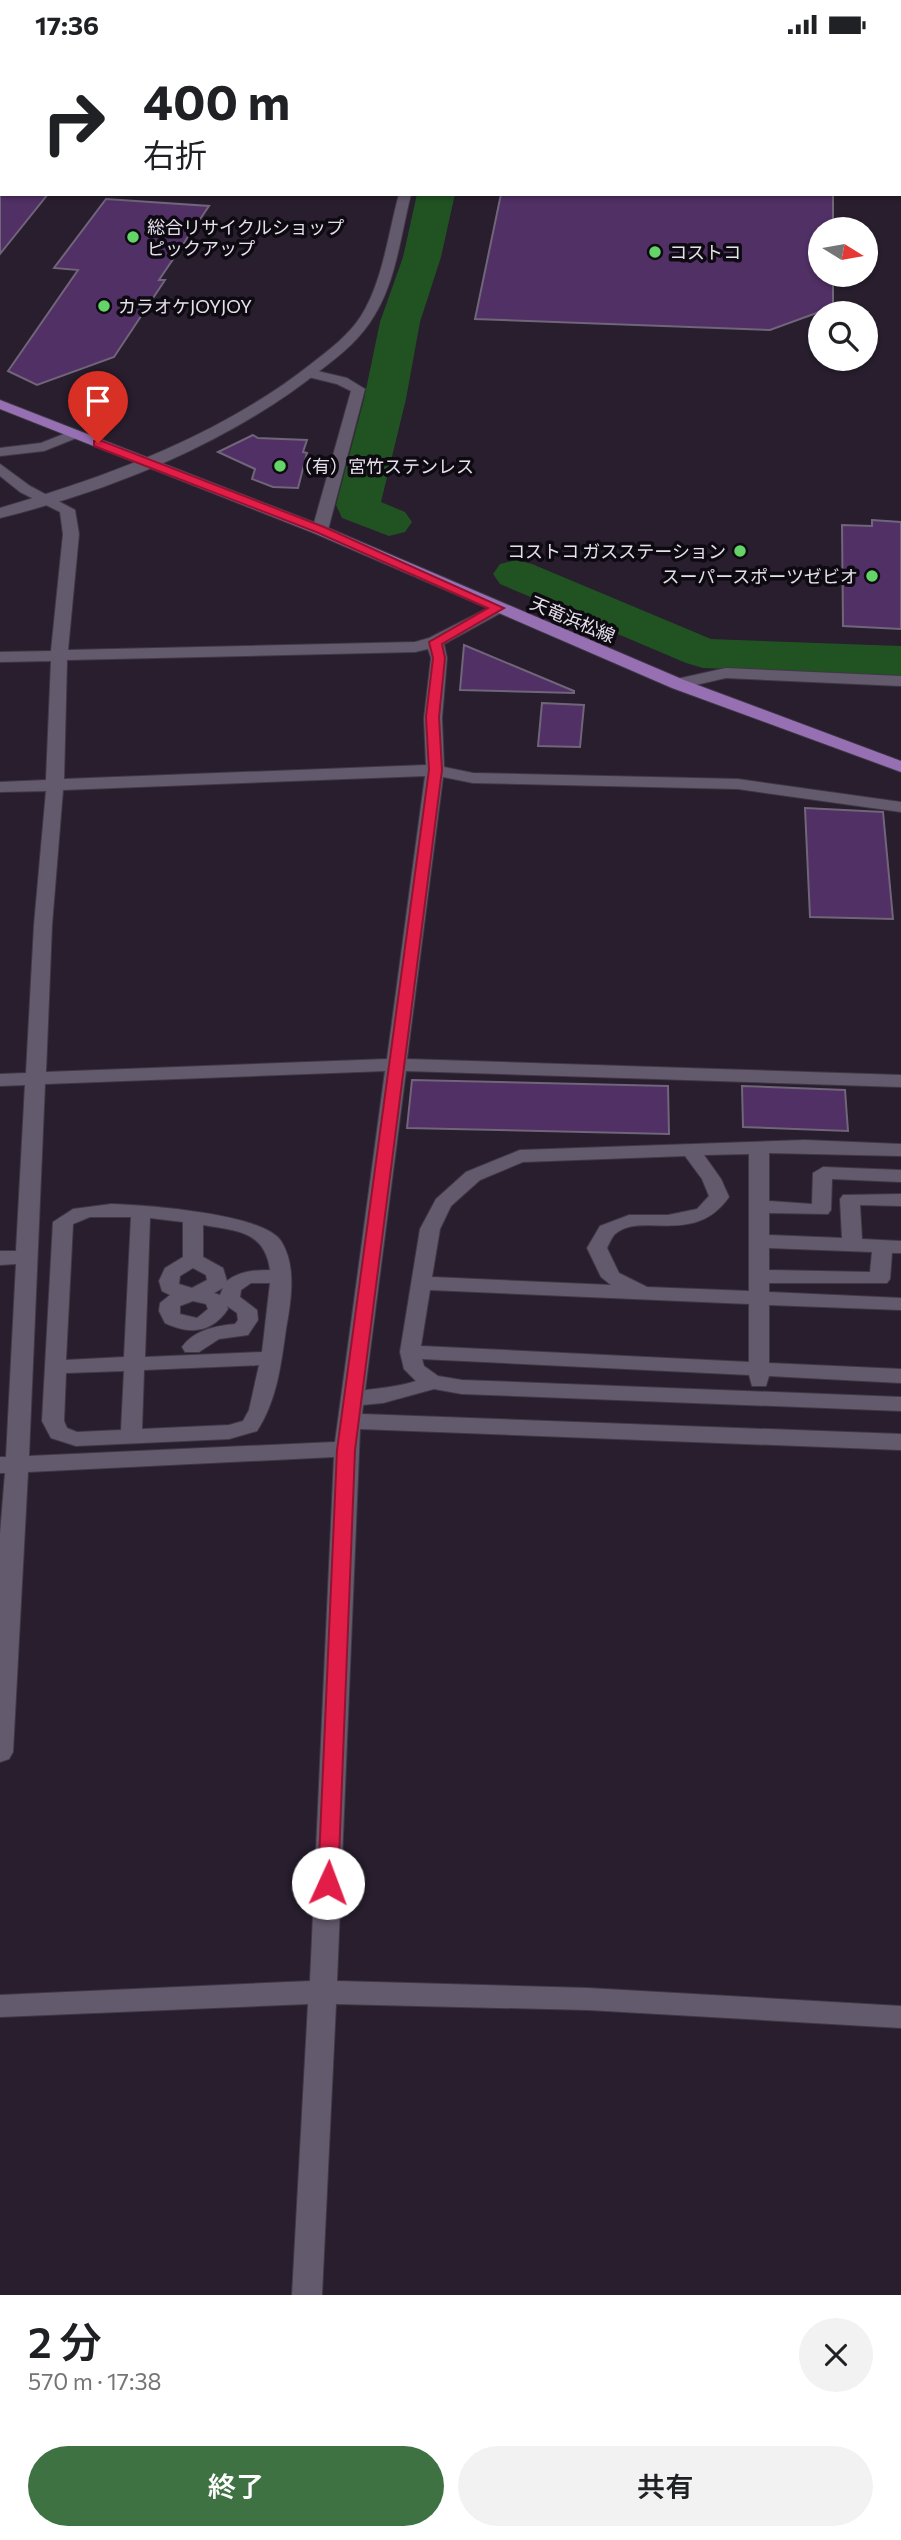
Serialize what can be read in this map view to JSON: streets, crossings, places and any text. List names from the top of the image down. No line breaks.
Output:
{"streets":{"main road":["天竜浜松線"]},"places":["総合リサイクルショップ ピックアップ","コストコ","カラオケJOYJOY","（有）宮竹ステンレス","コストコ ガスステーション","スーパースポーツゼビオ"],"north":"right","page":{"status":"17:36","turn":["400 m","右折"],"heading":["2 分","570 m · 17:38"],"buttons":["終了","共有"]}}
